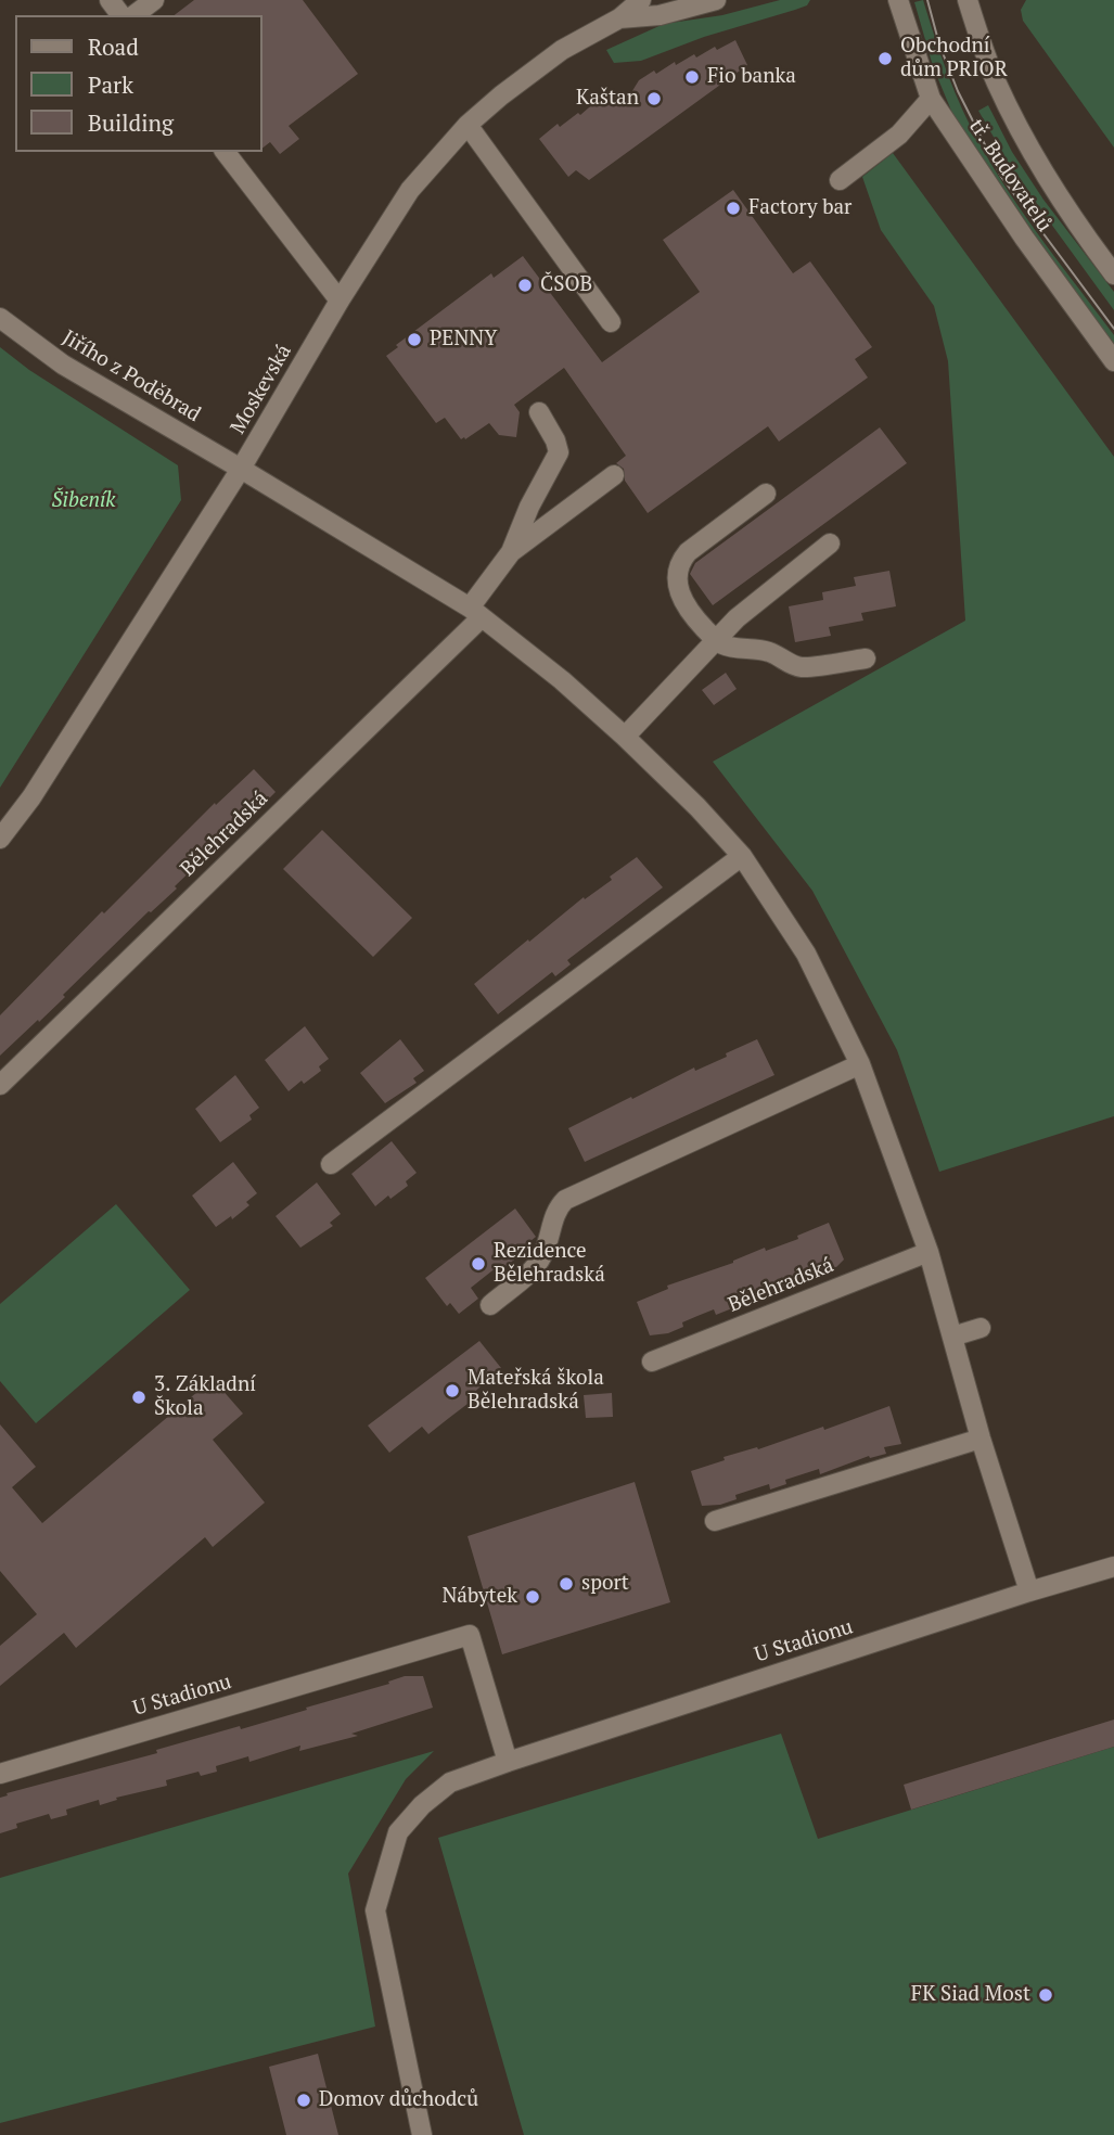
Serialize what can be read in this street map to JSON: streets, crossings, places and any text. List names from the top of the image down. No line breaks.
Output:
{"streets":{"street":["tř. Budovatelů","Jiřího z Poděbrad","Moskevská","Bělehradská","U Stadionu"]},"crossings":[["Jiřího z Poděbrad","Moskevská"]],"parks":["Šibeník"],"places":["Obchodní dům PRIOR","Fio banka","Kaštan","Factory bar","ČSOB","PENNY","Rezidence Bělehradská","Mateřská škola Bělehradská","3. Základní Škola","sport","Nábytek","FK Siad Most","Domov důchodců"],"legend":["Road","Park","Building"]}
